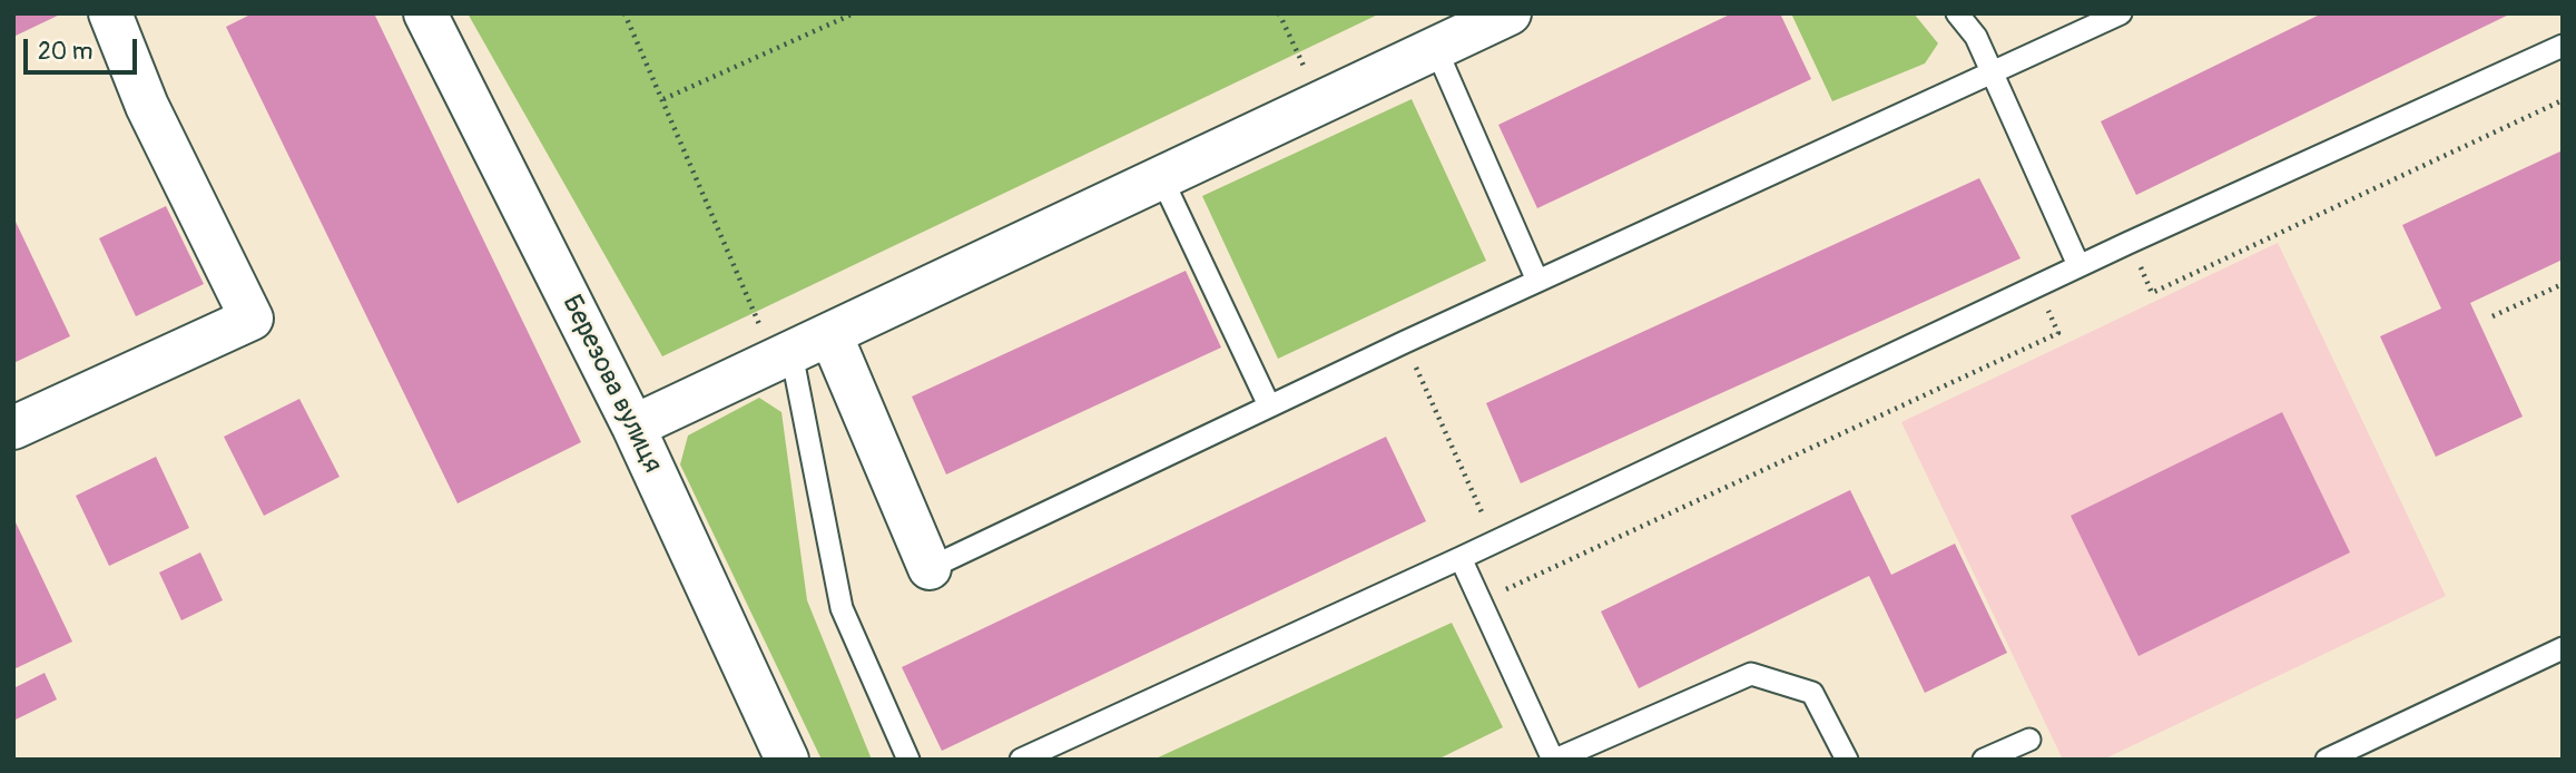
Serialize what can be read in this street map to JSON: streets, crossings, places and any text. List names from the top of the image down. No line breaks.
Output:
{"streets":{"street":["Березова вулиця"]},"scale_bar":"20 m"}
